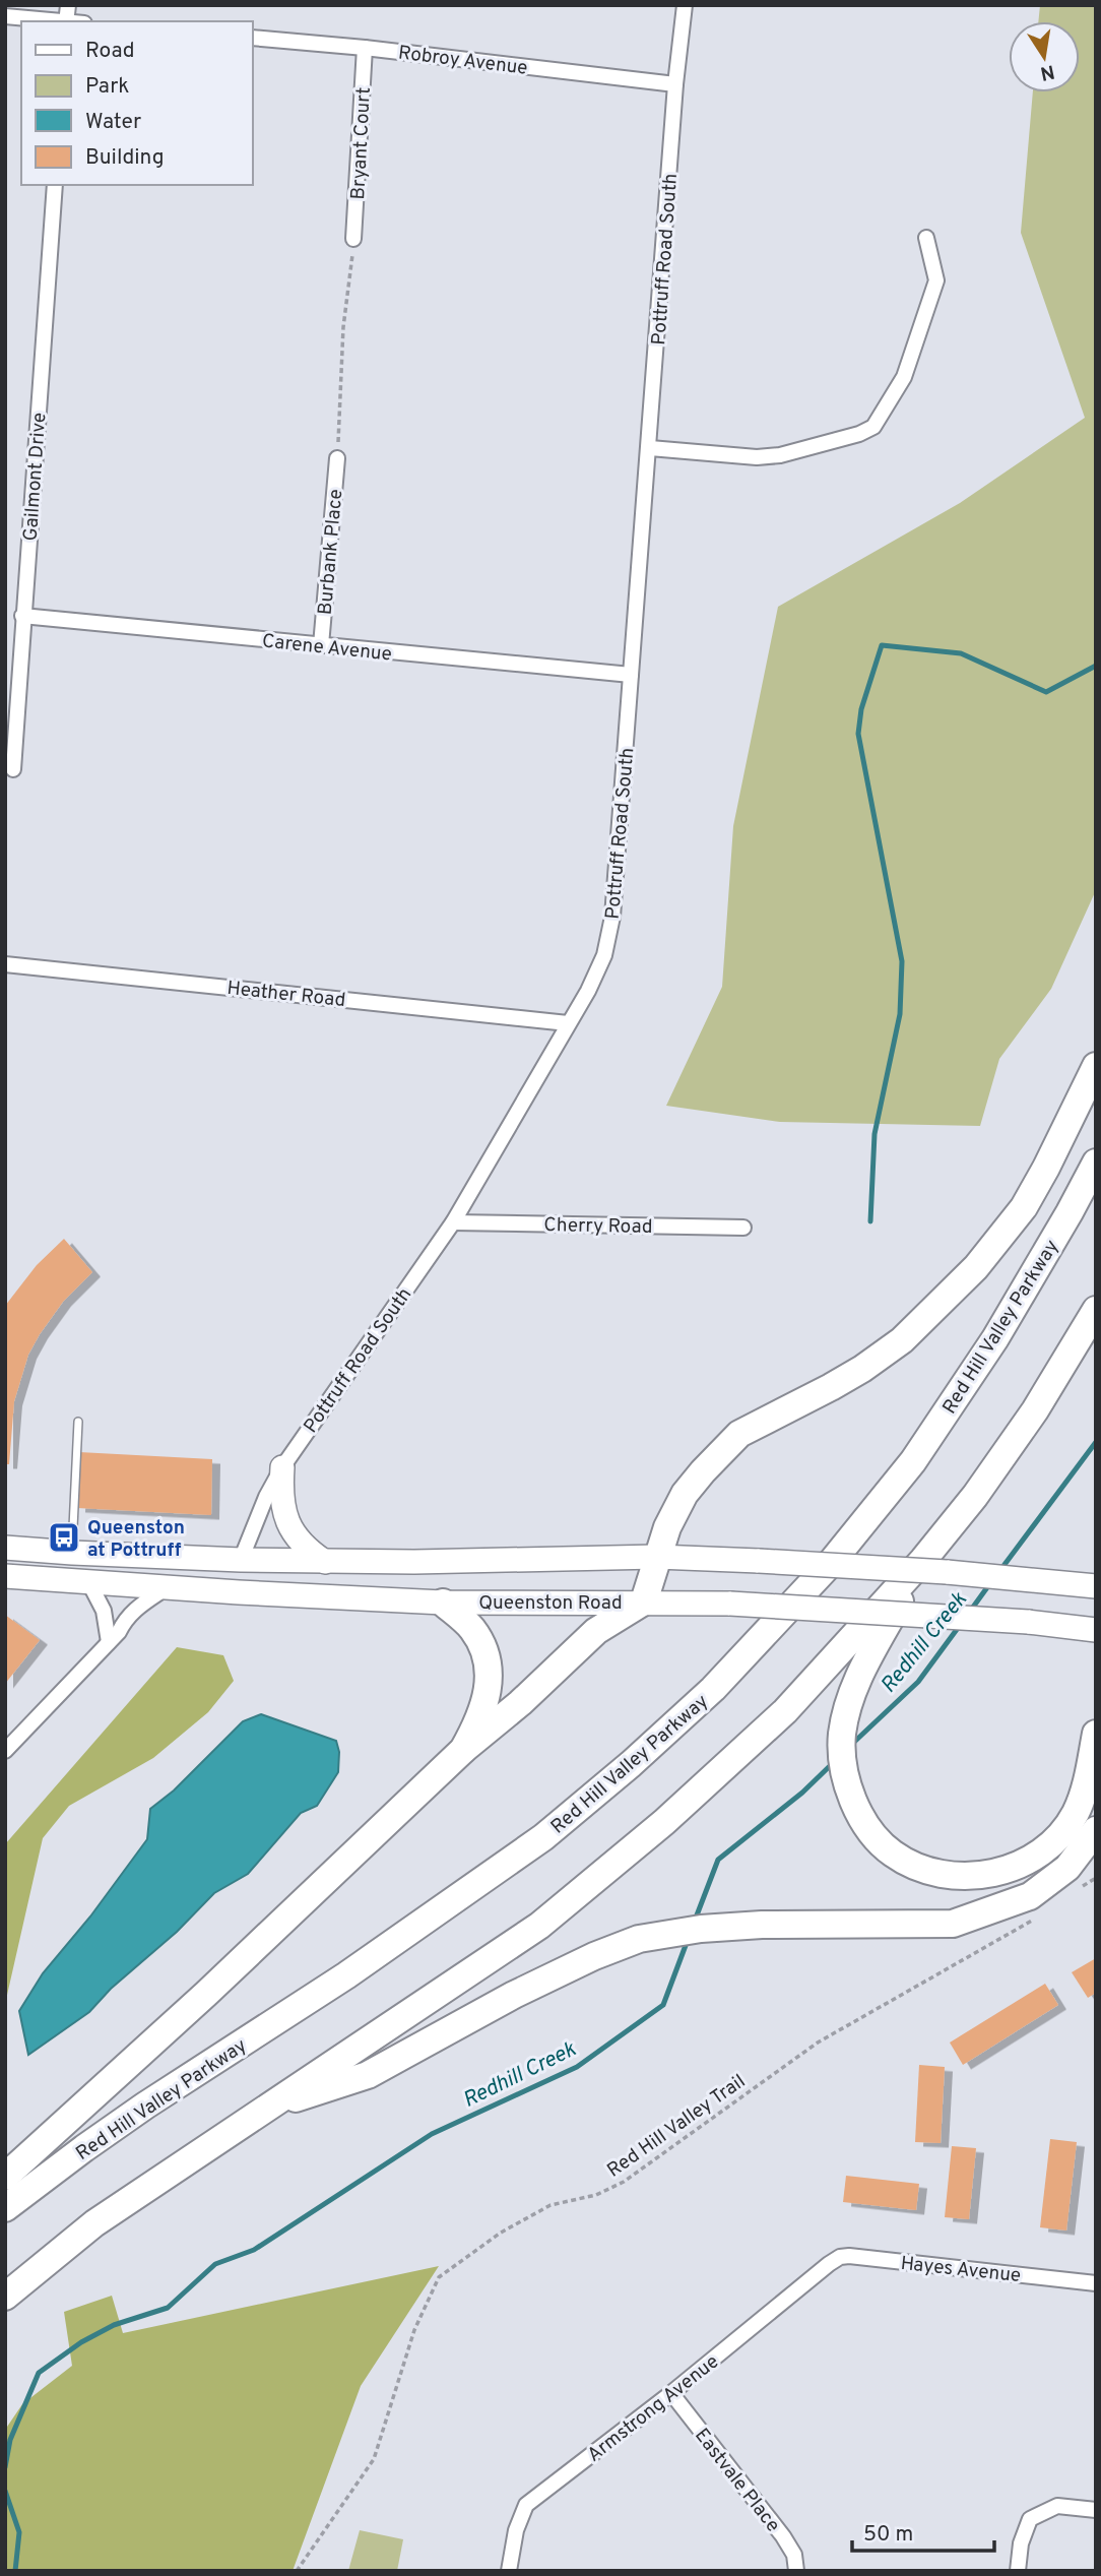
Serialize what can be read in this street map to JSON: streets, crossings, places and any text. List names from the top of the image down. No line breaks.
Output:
{"streets":{"highway":["Red Hill Valley Parkway"],"main road":["Queenston Road"],"street":["Robroy Avenue","Bryant Court","Pottruff Road South","Gailmont Drive","Burbank Place","Carene Avenue","Heather Road","Cherry Road","Hayes Avenue","Armstrong Avenue","Eastvale Place"],"path":["Red Hill Valley Trail"]},"crossings":[["Robroy Avenue","Bryant Court"],["Robroy Avenue","Pottruff Road South"],["Pottruff Road South","Carene Avenue"],["Pottruff Road South","Heather Road"],["Pottruff Road South","Cherry Road"],["Pottruff Road South","Queenston Road"],["Gailmont Drive","Carene Avenue"],["Burbank Place","Carene Avenue"],["Hayes Avenue","Armstrong Avenue"],["Armstrong Avenue","Eastvale Place"]],"water":["Redhill Creek"],"places":{"bus stop":["Queenston at Pottruff"]},"legend":["Road","Park","Water","Building"],"scale_bar":"50 m","north":"bottom"}
